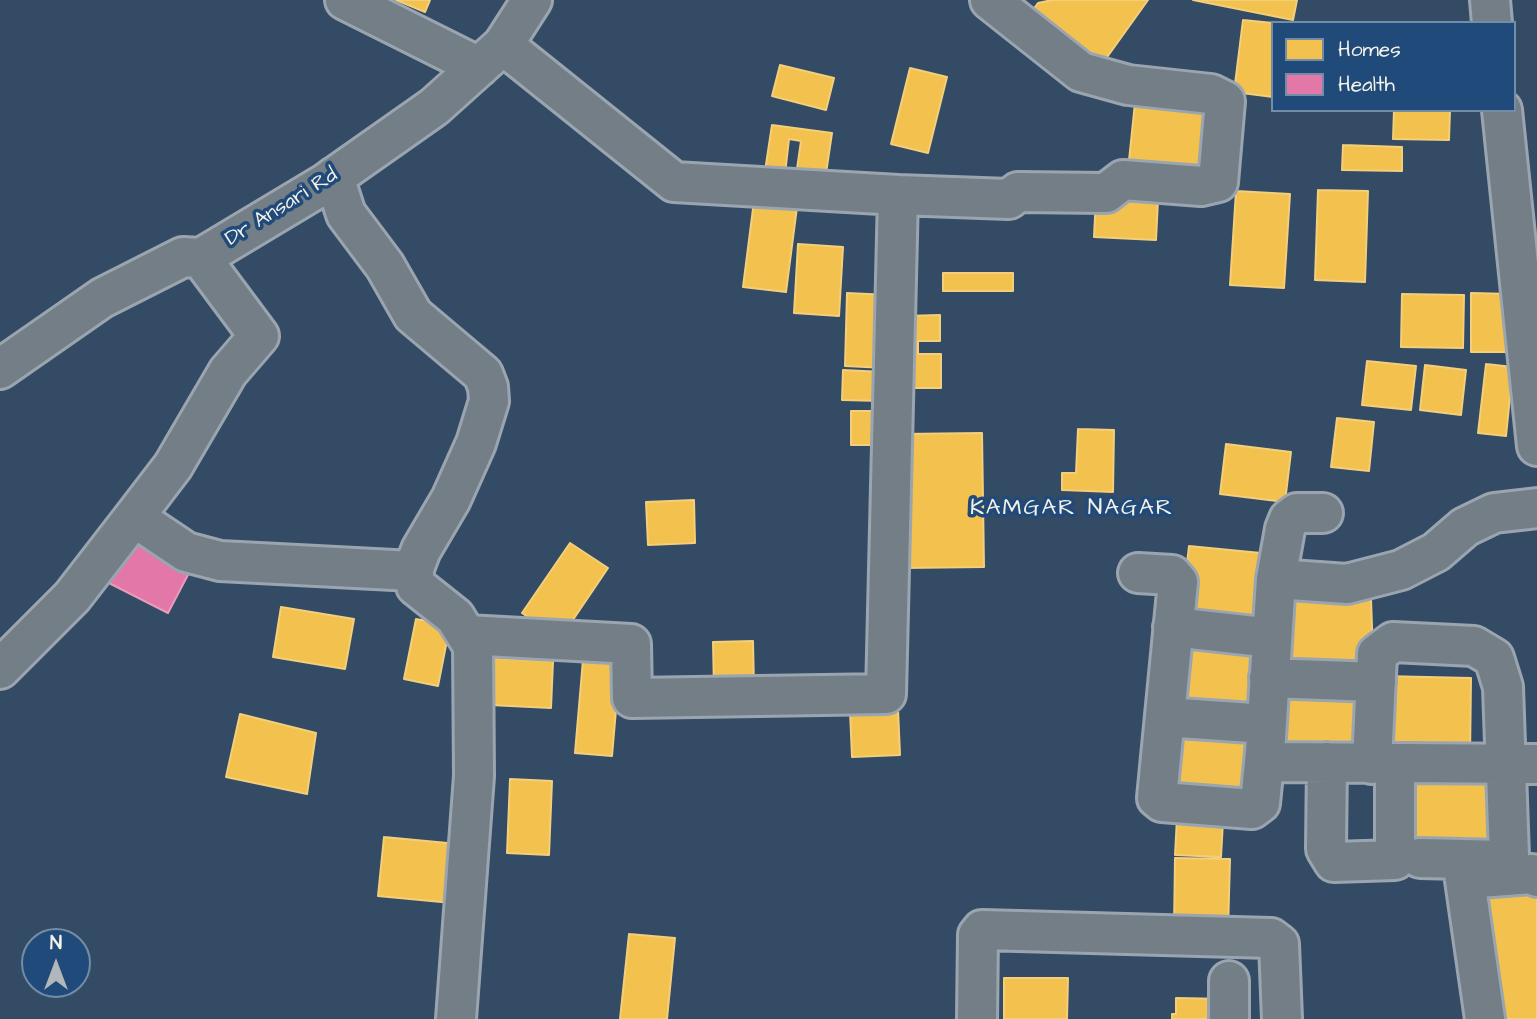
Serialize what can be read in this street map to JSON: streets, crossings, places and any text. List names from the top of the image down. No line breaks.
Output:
{"streets":{"street":["Dr Ansari Rd"]},"districts":["KAMGAR NAGAR"],"legend":["Homes","Health"],"north":"top"}
